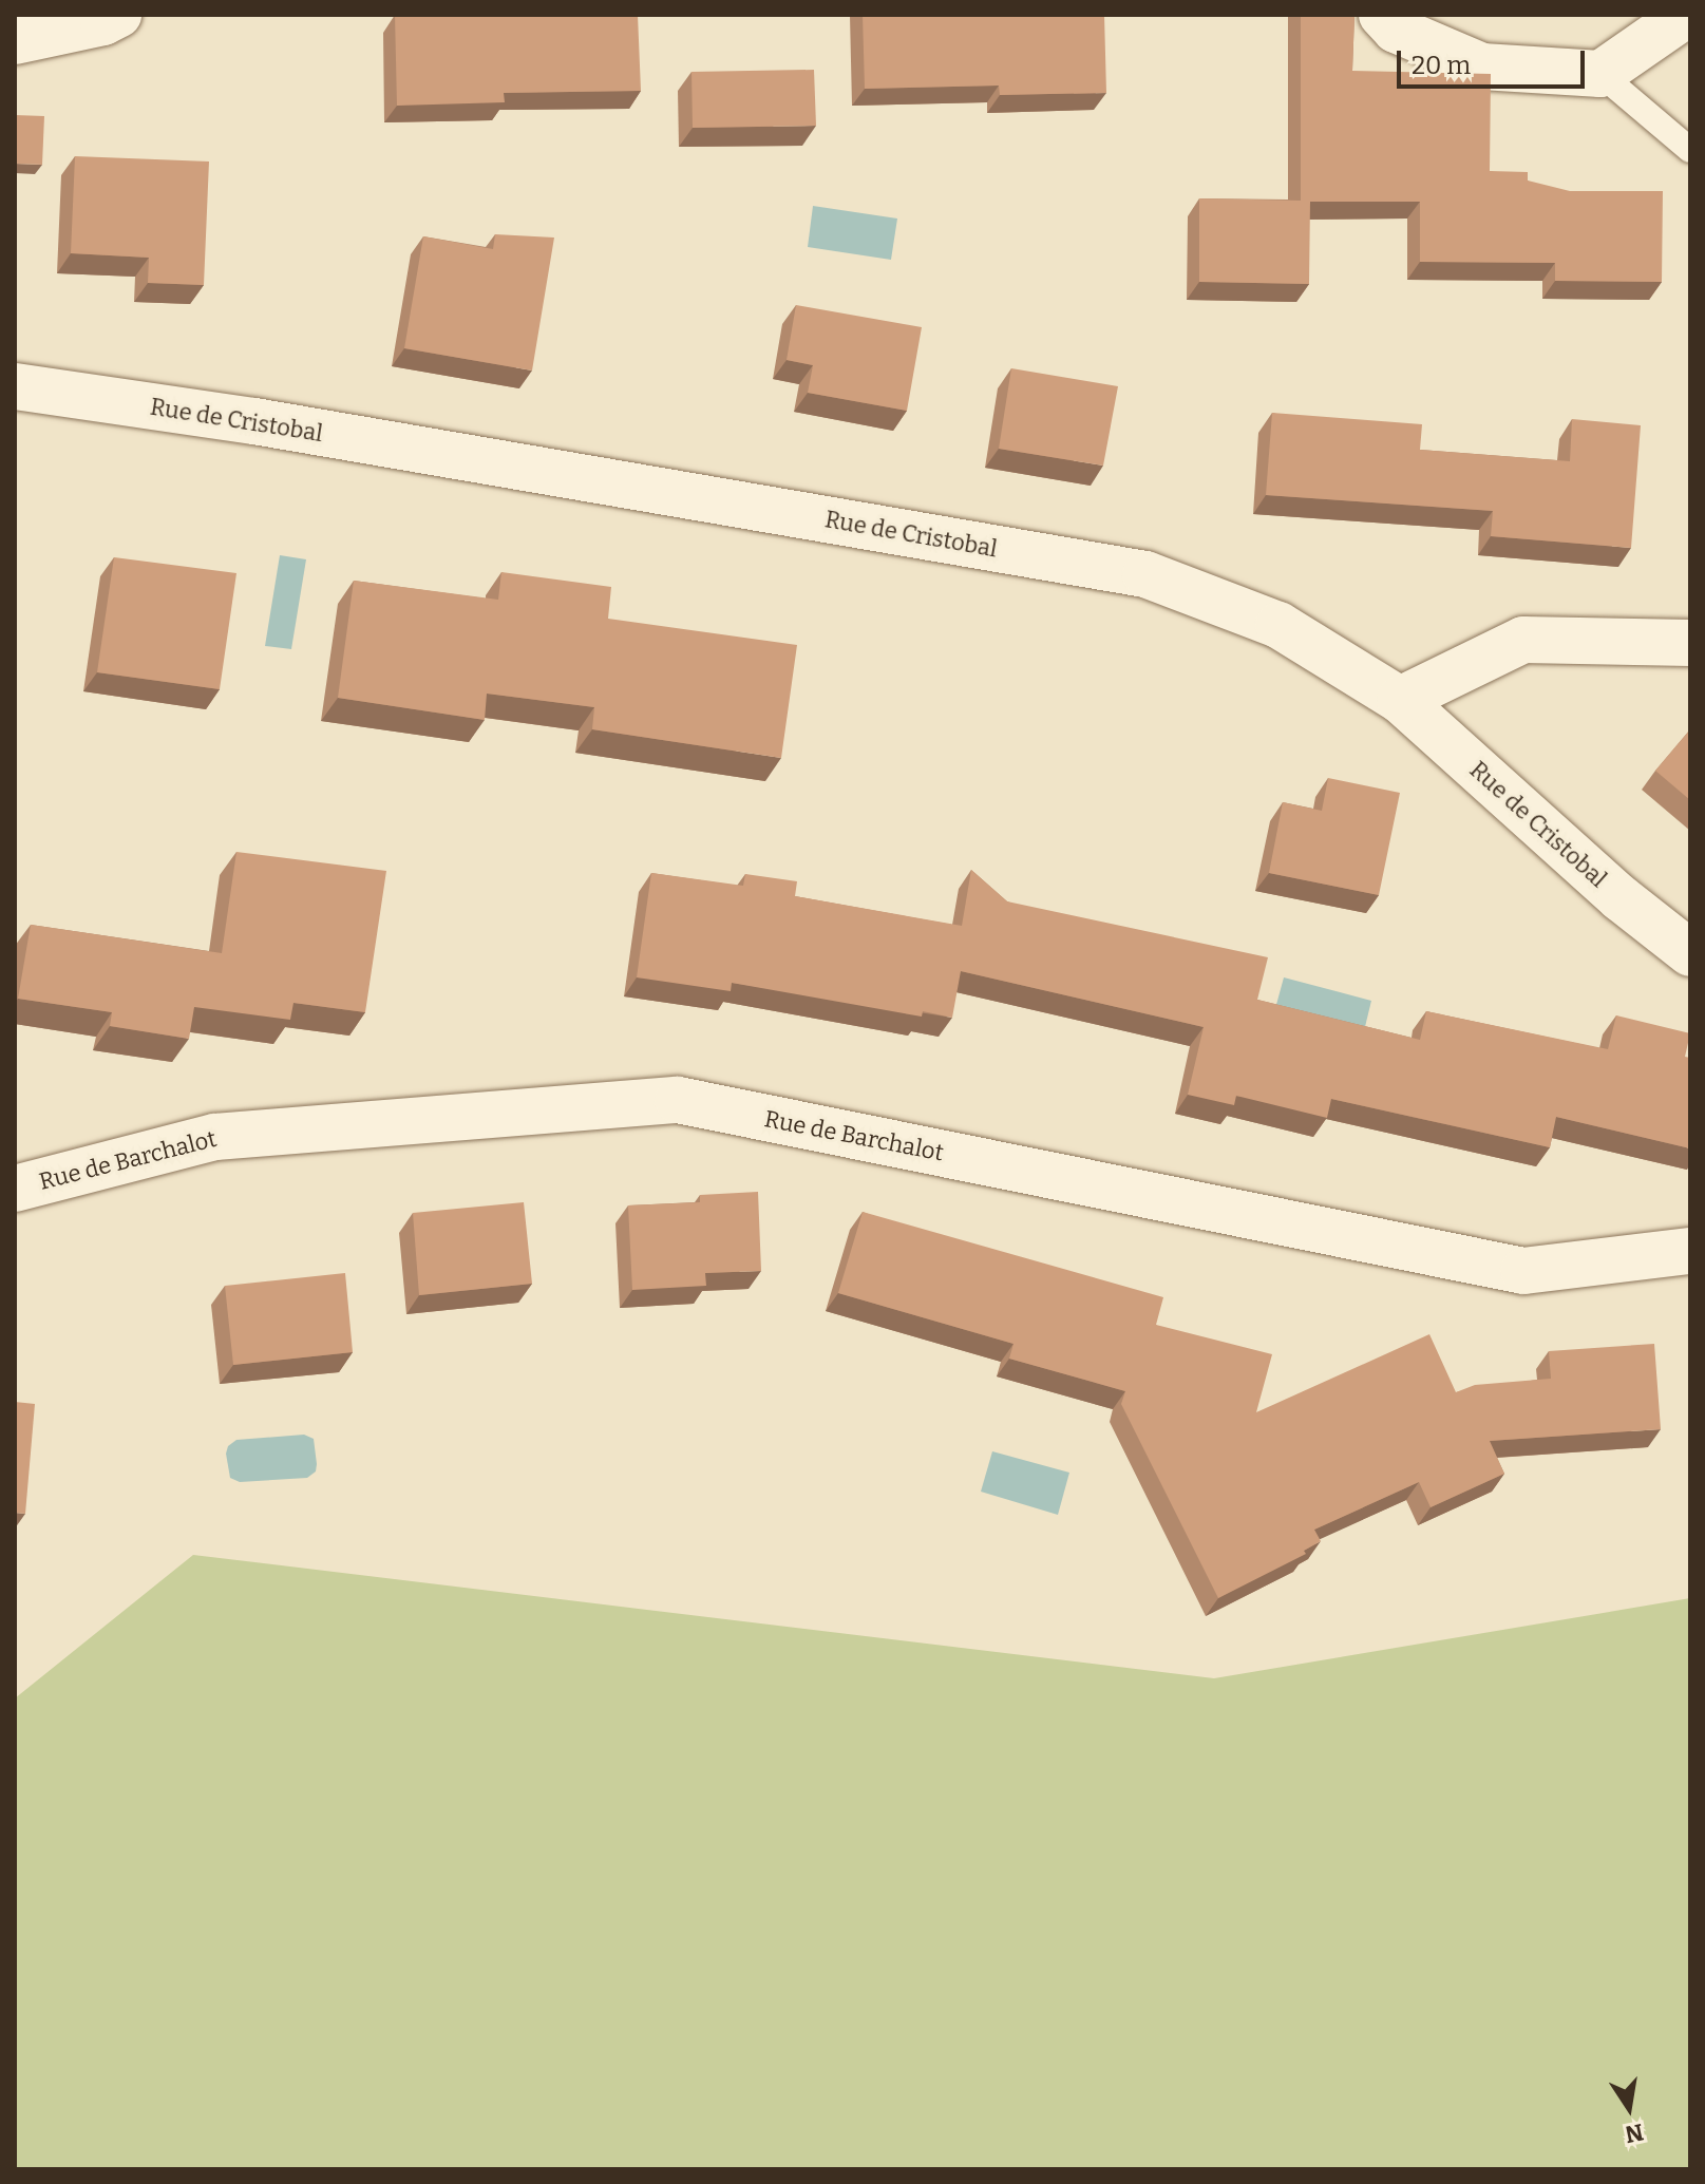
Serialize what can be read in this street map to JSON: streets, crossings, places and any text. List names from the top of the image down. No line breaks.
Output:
{"streets":{"street":["Rue de Cristobal","Rue de Barchalot"]},"scale_bar":"20 m","north":"bottom"}
